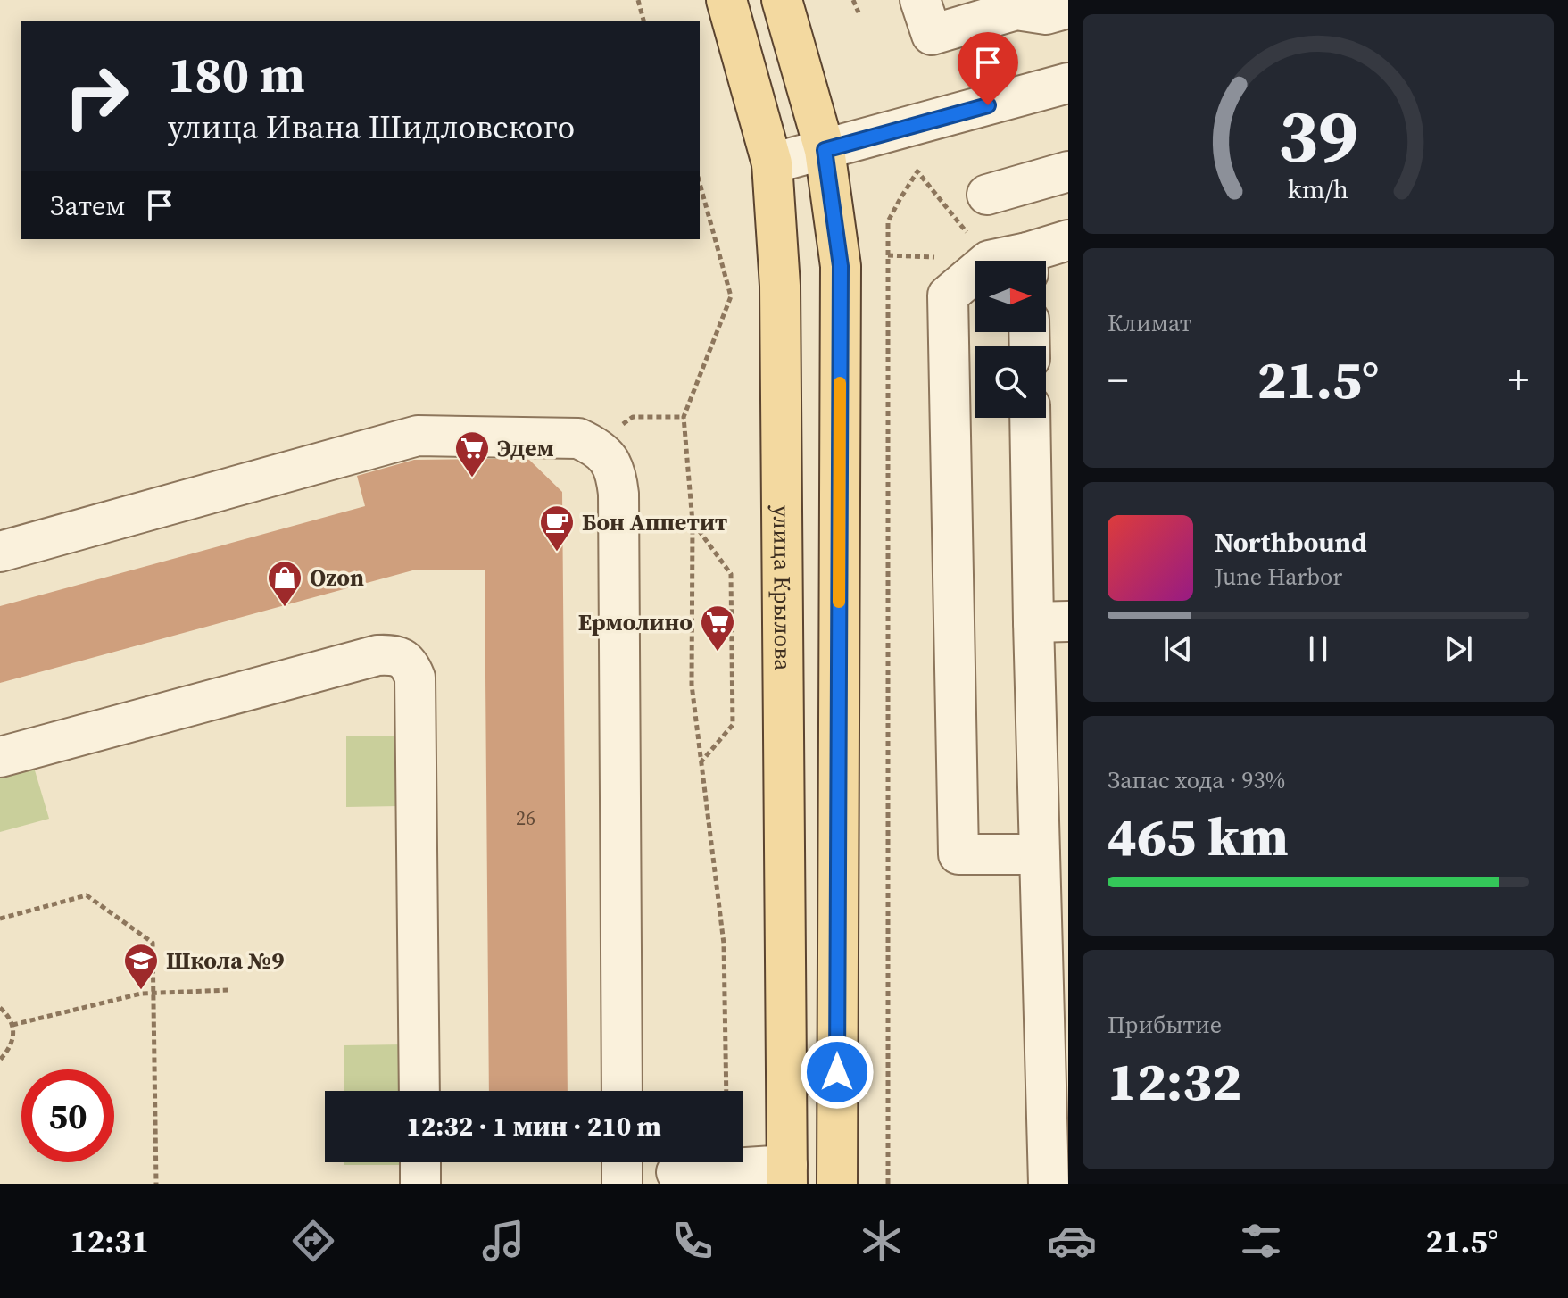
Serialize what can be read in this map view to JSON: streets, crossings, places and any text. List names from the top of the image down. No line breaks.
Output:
{"streets":{"main road":["улица Крылова"]},"places":{"supermarket":["Эдем","Ермолино"],"cafe":["Бон Аппетит"],"shop":["Ozon"],"school or university":["Школа №9"]},"house_numbers":["26"],"north":"right","page":{"turn":["180 m","улица Ивана Шидловского"],"then":"Затем","tile":["Климат",["Запас хода · 93%","465 km"],["Прибытие","12:32"]],"heat":["−","21.5°","+"],"song":["Northbound","June Harbor"],"limit":"50","trip":"12:32 · 1 мин · 210 m","tabs":["12:31","21.5°"],"gauge":["39","km/h"]}}
